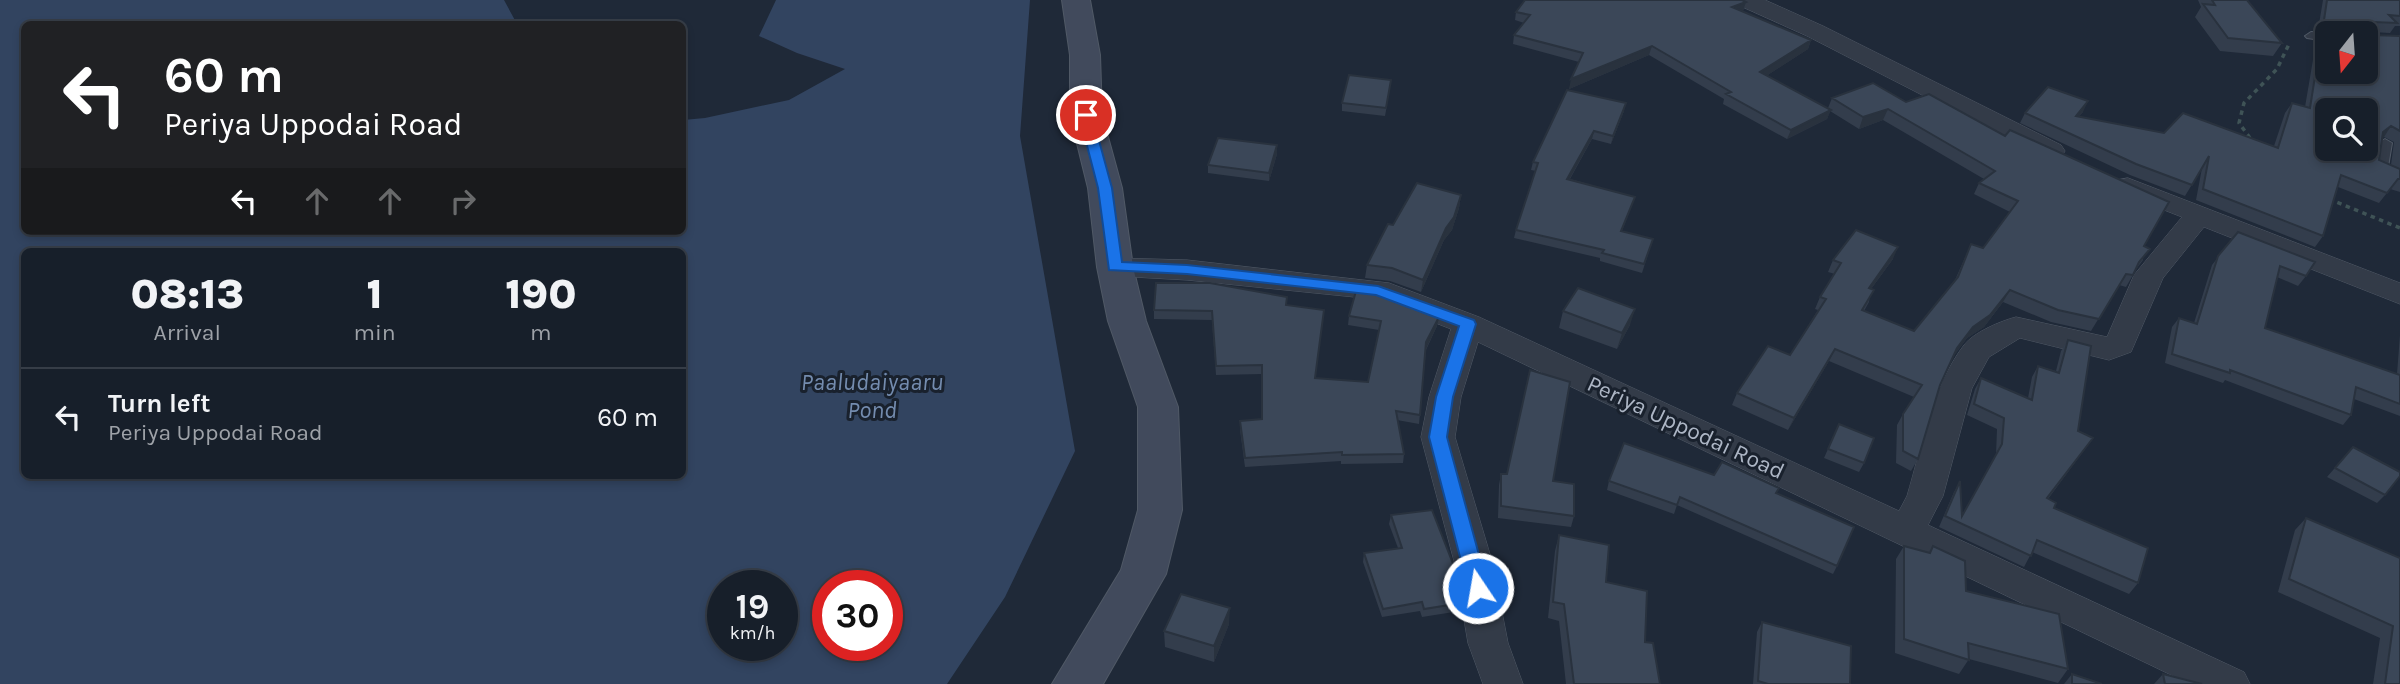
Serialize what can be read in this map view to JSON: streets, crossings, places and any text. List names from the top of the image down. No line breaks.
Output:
{"streets":{"street":["Periya Uppodai Road"]},"water":["Paaludaiyaaru Pond"],"north":"bottom","page":{"turn":["60 m","Periya Uppodai Road"],"eta":["08:13","Arrival","1","min","190","m"],"list":[{"name":"Turn left","note":"Periya Uppodai Road","value":"60 m"}],"speed":"19 km/h","limit":"30"}}
